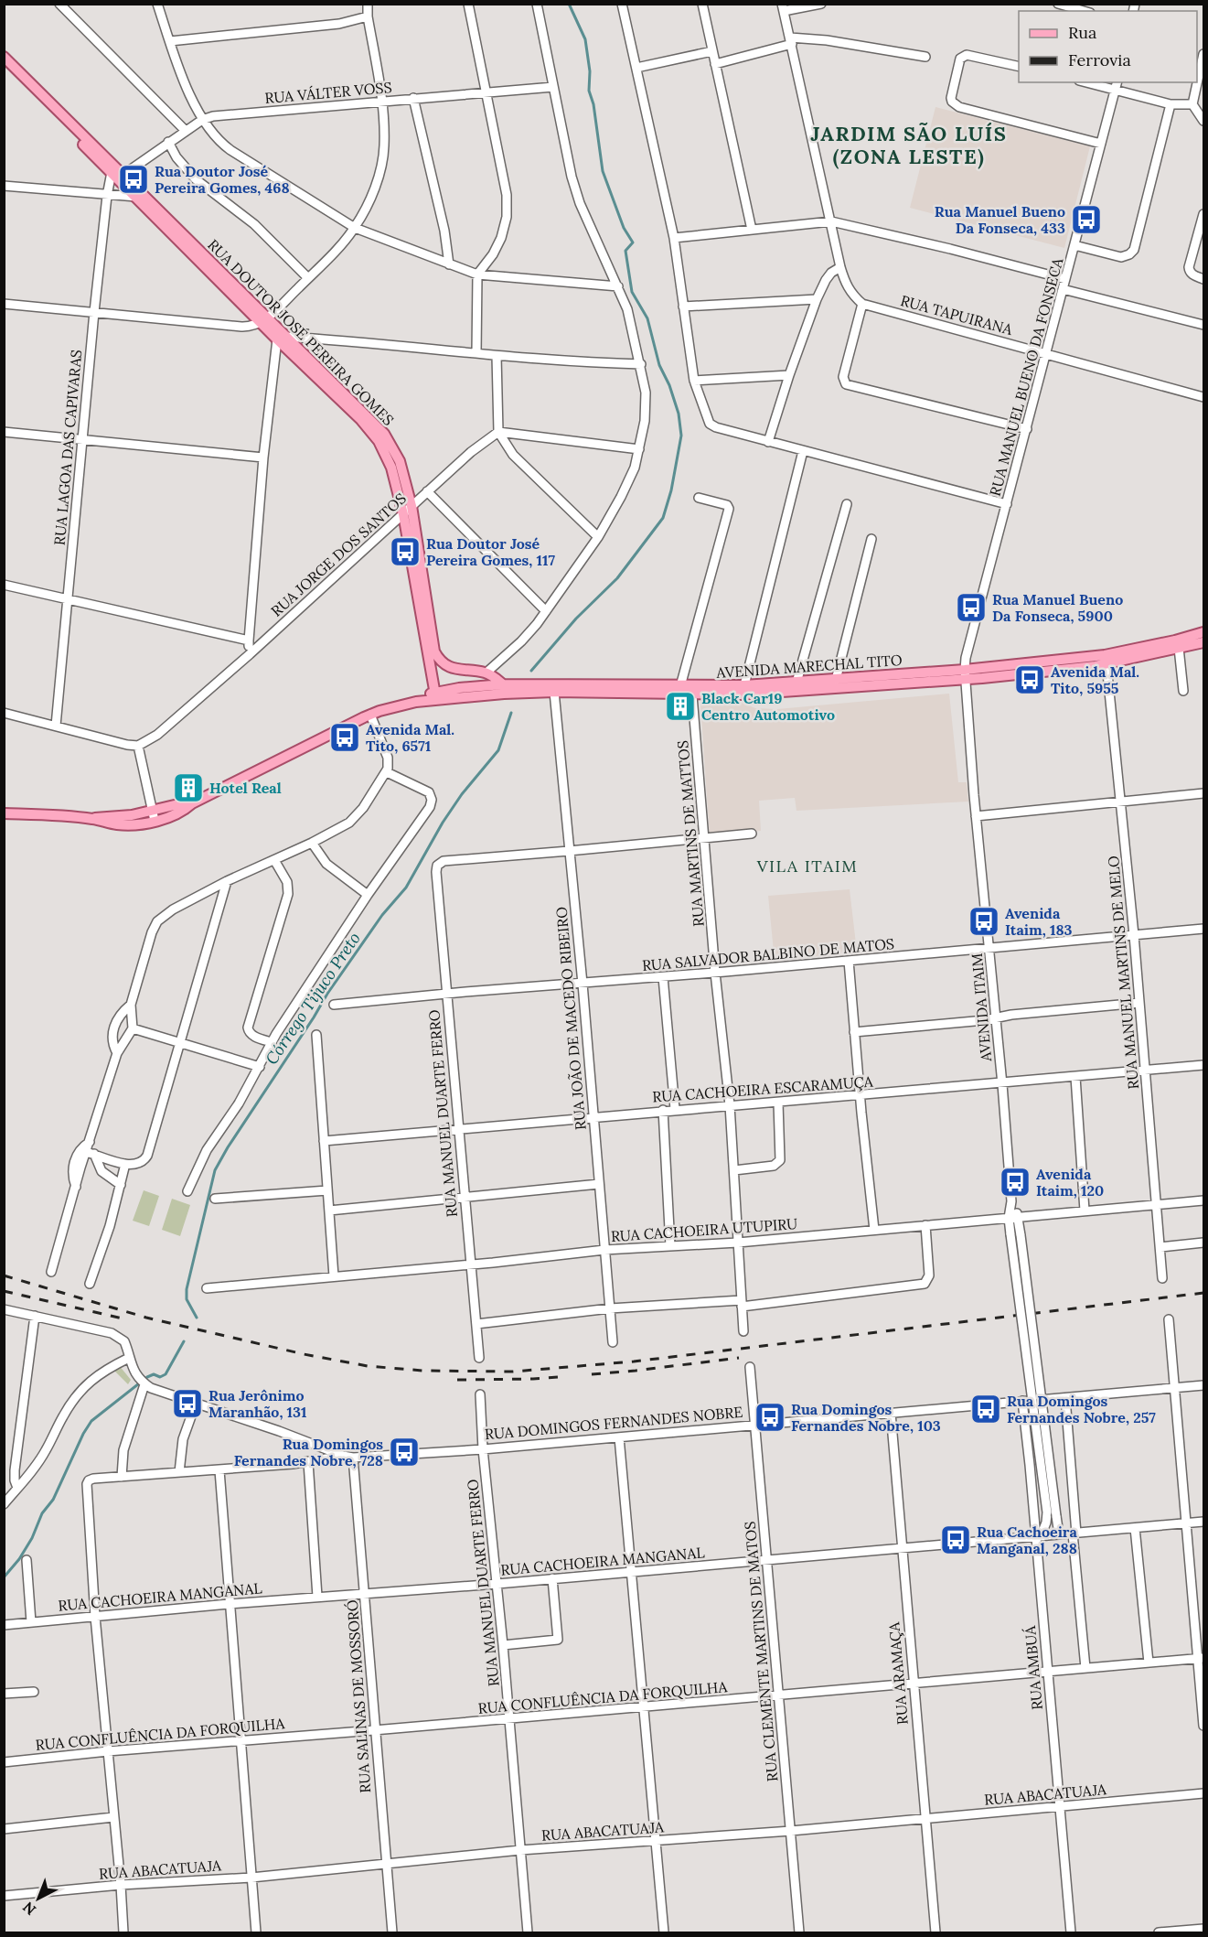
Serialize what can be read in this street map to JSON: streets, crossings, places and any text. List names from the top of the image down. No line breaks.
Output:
{"streets":{"main road":["RUA DOUTOR JOSÉ PEREIRA GOMES","AVENIDA MARECHAL TITO"],"street":["RUA VÁLTER VOSS","RUA TAPUIRANA","RUA MANUEL BUENO DA FONSECA","RUA LAGOA DAS CAPIVARAS","RUA JORGE DOS SANTOS","RUA MARTINS DE MATTOS","RUA SALVADOR BALBINO DE MATOS","RUA MANUEL MARTINS DE MELO","AVENIDA ITAIM","RUA JOÃO DE MACEDO RIBEIRO","RUA CACHOEIRA ESCARAMUÇA","RUA MANUEL DUARTE FERRO","RUA CACHOEIRA UTUPIRU","RUA DOMINGOS FERNANDES NOBRE","RUA CACHOEIRA MANGANAL","RUA CLEMENTE MARTINS DE MATOS","RUA AMBUÁ","RUA ARAMAÇA","RUA SALINAS DE MOSSORÓ","RUA CONFLUÊNCIA DA FORQUILHA","RUA ABACATUAJA"]},"crossings":[["RUA VÁLTER VOSS","RUA DOUTOR JOSÉ PEREIRA GOMES"],["RUA VÁLTER VOSS","RUA LAGOA DAS CAPIVARAS"],["RUA TAPUIRANA","RUA MANUEL BUENO DA FONSECA"],["RUA DOUTOR JOSÉ PEREIRA GOMES","RUA LAGOA DAS CAPIVARAS"],["RUA DOUTOR JOSÉ PEREIRA GOMES","RUA JORGE DOS SANTOS"],["RUA DOUTOR JOSÉ PEREIRA GOMES","AVENIDA MARECHAL TITO"],["RUA MANUEL BUENO DA FONSECA","AVENIDA MARECHAL TITO"],["RUA MANUEL BUENO DA FONSECA","AVENIDA ITAIM"],["AVENIDA MARECHAL TITO","RUA MARTINS DE MATTOS"],["AVENIDA MARECHAL TITO","RUA MANUEL MARTINS DE MELO"],["AVENIDA MARECHAL TITO","AVENIDA ITAIM"],["AVENIDA MARECHAL TITO","RUA JOÃO DE MACEDO RIBEIRO"],["RUA MARTINS DE MATTOS","RUA SALVADOR BALBINO DE MATOS"],["RUA MARTINS DE MATTOS","RUA CACHOEIRA ESCARAMUÇA"],["RUA MARTINS DE MATTOS","RUA CACHOEIRA UTUPIRU"],["RUA SALVADOR BALBINO DE MATOS","RUA MANUEL MARTINS DE MELO"],["RUA SALVADOR BALBINO DE MATOS","AVENIDA ITAIM"],["RUA SALVADOR BALBINO DE MATOS","RUA JOÃO DE MACEDO RIBEIRO"],["RUA SALVADOR BALBINO DE MATOS","RUA MANUEL DUARTE FERRO"],["RUA MANUEL MARTINS DE MELO","RUA CACHOEIRA ESCARAMUÇA"],["RUA MANUEL MARTINS DE MELO","RUA CACHOEIRA UTUPIRU"],["AVENIDA ITAIM","RUA CACHOEIRA ESCARAMUÇA"],["AVENIDA ITAIM","RUA CACHOEIRA UTUPIRU"],["AVENIDA ITAIM","RUA CACHOEIRA MANGANAL"],["AVENIDA ITAIM","RUA AMBUÁ"],["RUA JOÃO DE MACEDO RIBEIRO","RUA CACHOEIRA ESCARAMUÇA"],["RUA JOÃO DE MACEDO RIBEIRO","RUA MANUEL DUARTE FERRO"],["RUA JOÃO DE MACEDO RIBEIRO","RUA CACHOEIRA UTUPIRU"],["RUA CACHOEIRA ESCARAMUÇA","RUA MANUEL DUARTE FERRO"],["RUA MANUEL DUARTE FERRO","RUA CACHOEIRA UTUPIRU"],["RUA MANUEL DUARTE FERRO","RUA DOMINGOS FERNANDES NOBRE"],["RUA MANUEL DUARTE FERRO","RUA CACHOEIRA MANGANAL"],["RUA MANUEL DUARTE FERRO","RUA CONFLUÊNCIA DA FORQUILHA"],["RUA MANUEL DUARTE FERRO","RUA ABACATUAJA"],["RUA DOMINGOS FERNANDES NOBRE","RUA CLEMENTE MARTINS DE MATOS"],["RUA DOMINGOS FERNANDES NOBRE","RUA AMBUÁ"],["RUA DOMINGOS FERNANDES NOBRE","RUA ARAMAÇA"],["RUA DOMINGOS FERNANDES NOBRE","RUA SALINAS DE MOSSORÓ"],["RUA CACHOEIRA MANGANAL","RUA CLEMENTE MARTINS DE MATOS"],["RUA CACHOEIRA MANGANAL","RUA AMBUÁ"],["RUA CACHOEIRA MANGANAL","RUA ARAMAÇA"],["RUA CACHOEIRA MANGANAL","RUA SALINAS DE MOSSORÓ"],["RUA CLEMENTE MARTINS DE MATOS","RUA CONFLUÊNCIA DA FORQUILHA"],["RUA CLEMENTE MARTINS DE MATOS","RUA ABACATUAJA"],["RUA AMBUÁ","RUA CONFLUÊNCIA DA FORQUILHA"],["RUA AMBUÁ","RUA ABACATUAJA"],["RUA ARAMAÇA","RUA CONFLUÊNCIA DA FORQUILHA"],["RUA ARAMAÇA","RUA ABACATUAJA"],["RUA SALINAS DE MOSSORÓ","RUA CONFLUÊNCIA DA FORQUILHA"],["RUA SALINAS DE MOSSORÓ","RUA ABACATUAJA"]],"districts":["JARDIM SÃO LUÍS (ZONA LESTE)","VILA ITAIM"],"water":["Córrego Tijuco Preto"],"places":{"bus stop":["Rua Doutor José Pereira Gomes, 468","Rua Manuel Bueno Da Fonseca, 433","Rua Doutor José Pereira Gomes, 117","Rua Manuel Bueno Da Fonseca, 5900","Avenida Mal. Tito, 5955","Avenida Mal. Tito, 6571","Avenida Itaim, 183","Avenida Itaim, 120","Rua Jerônimo Maranhão, 131","Rua Domingos Fernandes Nobre, 257","Rua Domingos Fernandes Nobre, 103","Rua Domingos Fernandes Nobre, 728","Rua Cachoeira Manganal, 288"],"building":["Black Car19 Centro Automotivo","Hotel Real"]},"legend":["Rua","Ferrovia"],"north":"bottom left"}
